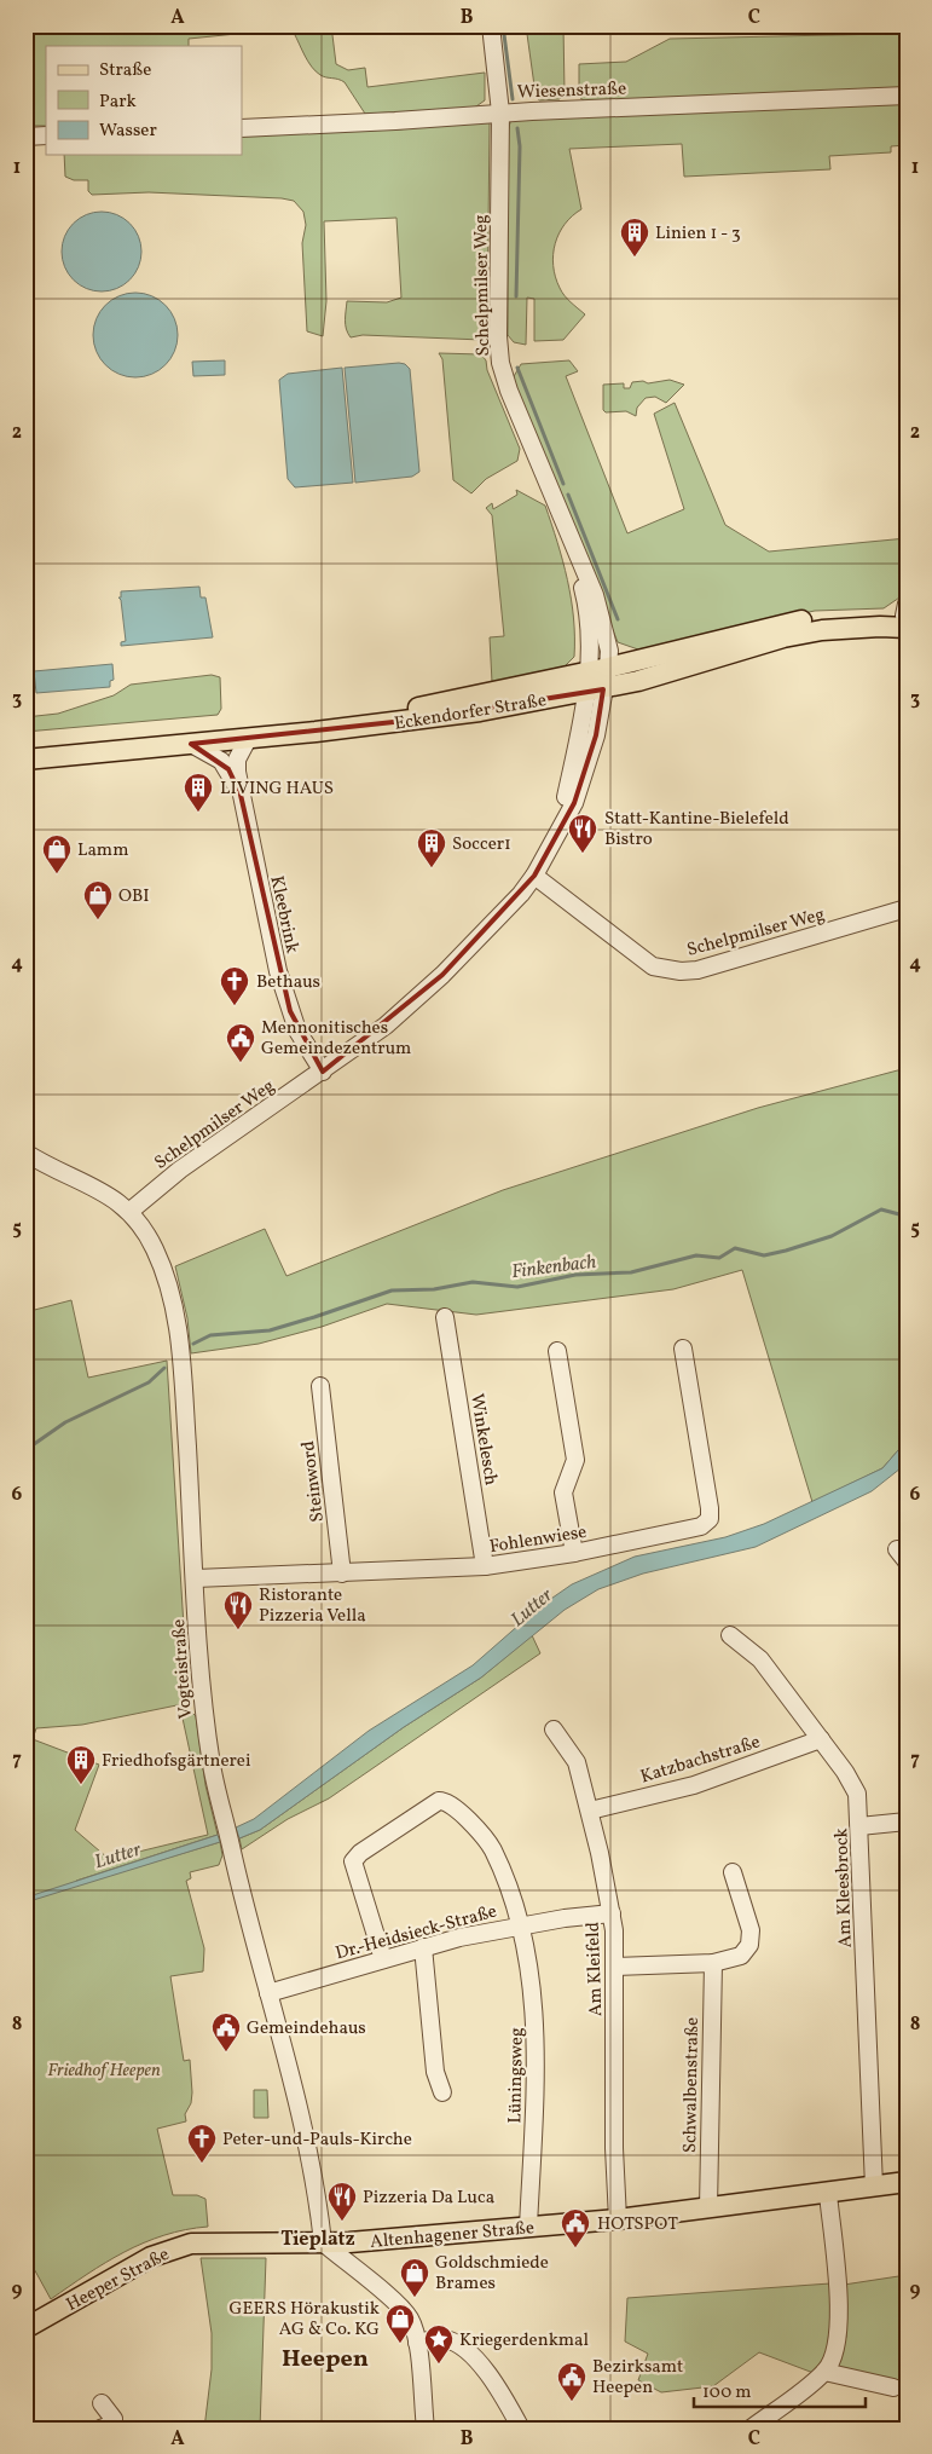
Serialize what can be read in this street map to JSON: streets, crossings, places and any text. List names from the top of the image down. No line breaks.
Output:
{"streets":{"main road":["Eckendorfer Straße","Altenhagener Straße","Heeper Straße"],"street":["Wiesenstraße","Schelpmilser Weg","Kleebrink","Winkelesch","Steinword","Fohlenwiese","Vogteistraße","Katzbachstraße","Am Kleesbrock","Dr.-Heidsieck-Straße","Am Kleifeld","Lüningsweg","Schwalbenstraße"]},"crossings":[["Wiesenstraße","Schelpmilser Weg"],["Schelpmilser Weg","Eckendorfer Straße"],["Schelpmilser Weg","Kleebrink"],["Schelpmilser Weg","Vogteistraße"],["Eckendorfer Straße","Kleebrink"],["Winkelesch","Fohlenwiese"],["Steinword","Fohlenwiese"],["Fohlenwiese","Vogteistraße"],["Vogteistraße","Dr.-Heidsieck-Straße"],["Vogteistraße","Altenhagener Straße"],["Vogteistraße","Heeper Straße"],["Katzbachstraße","Am Kleesbrock"],["Katzbachstraße","Am Kleifeld"],["Am Kleesbrock","Altenhagener Straße"],["Dr.-Heidsieck-Straße","Am Kleifeld"],["Dr.-Heidsieck-Straße","Lüningsweg"],["Am Kleifeld","Altenhagener Straße"],["Lüningsweg","Altenhagener Straße"],["Schwalbenstraße","Altenhagener Straße"],["Altenhagener Straße","Heeper Straße"]],"districts":["Tieplatz","Heepen"],"water":["Finkenbach","Lutter"],"parks":["Friedhof Heepen"],"places":{"building":["Linien 1 - 3","LIVING HAUS","Soccer1","Friedhofsgärtnerei"],"restaurant":["Statt-Kantine-Bielefeld Bistro","Ristorante Pizzeria Vella","Pizzeria Da Luca"],"shop":["Lamm","OBI","Goldschmiede Brames","GEERS Hörakustik AG & Co. KG"],"church":["Bethaus","Peter-und-Pauls-Kirche"],"public building":["Mennonitisches Gemeindezentrum","Gemeindehaus","HOTSPOT","Bezirksamt Heepen"],"place":["Kriegerdenkmal"]},"legend":["Straße","Park","Wasser"],"scale_bar":"100 m","grid":{"columns":["A","B","C"],"rows":["1","2","3","4","5","6","7","8","9"]}}
